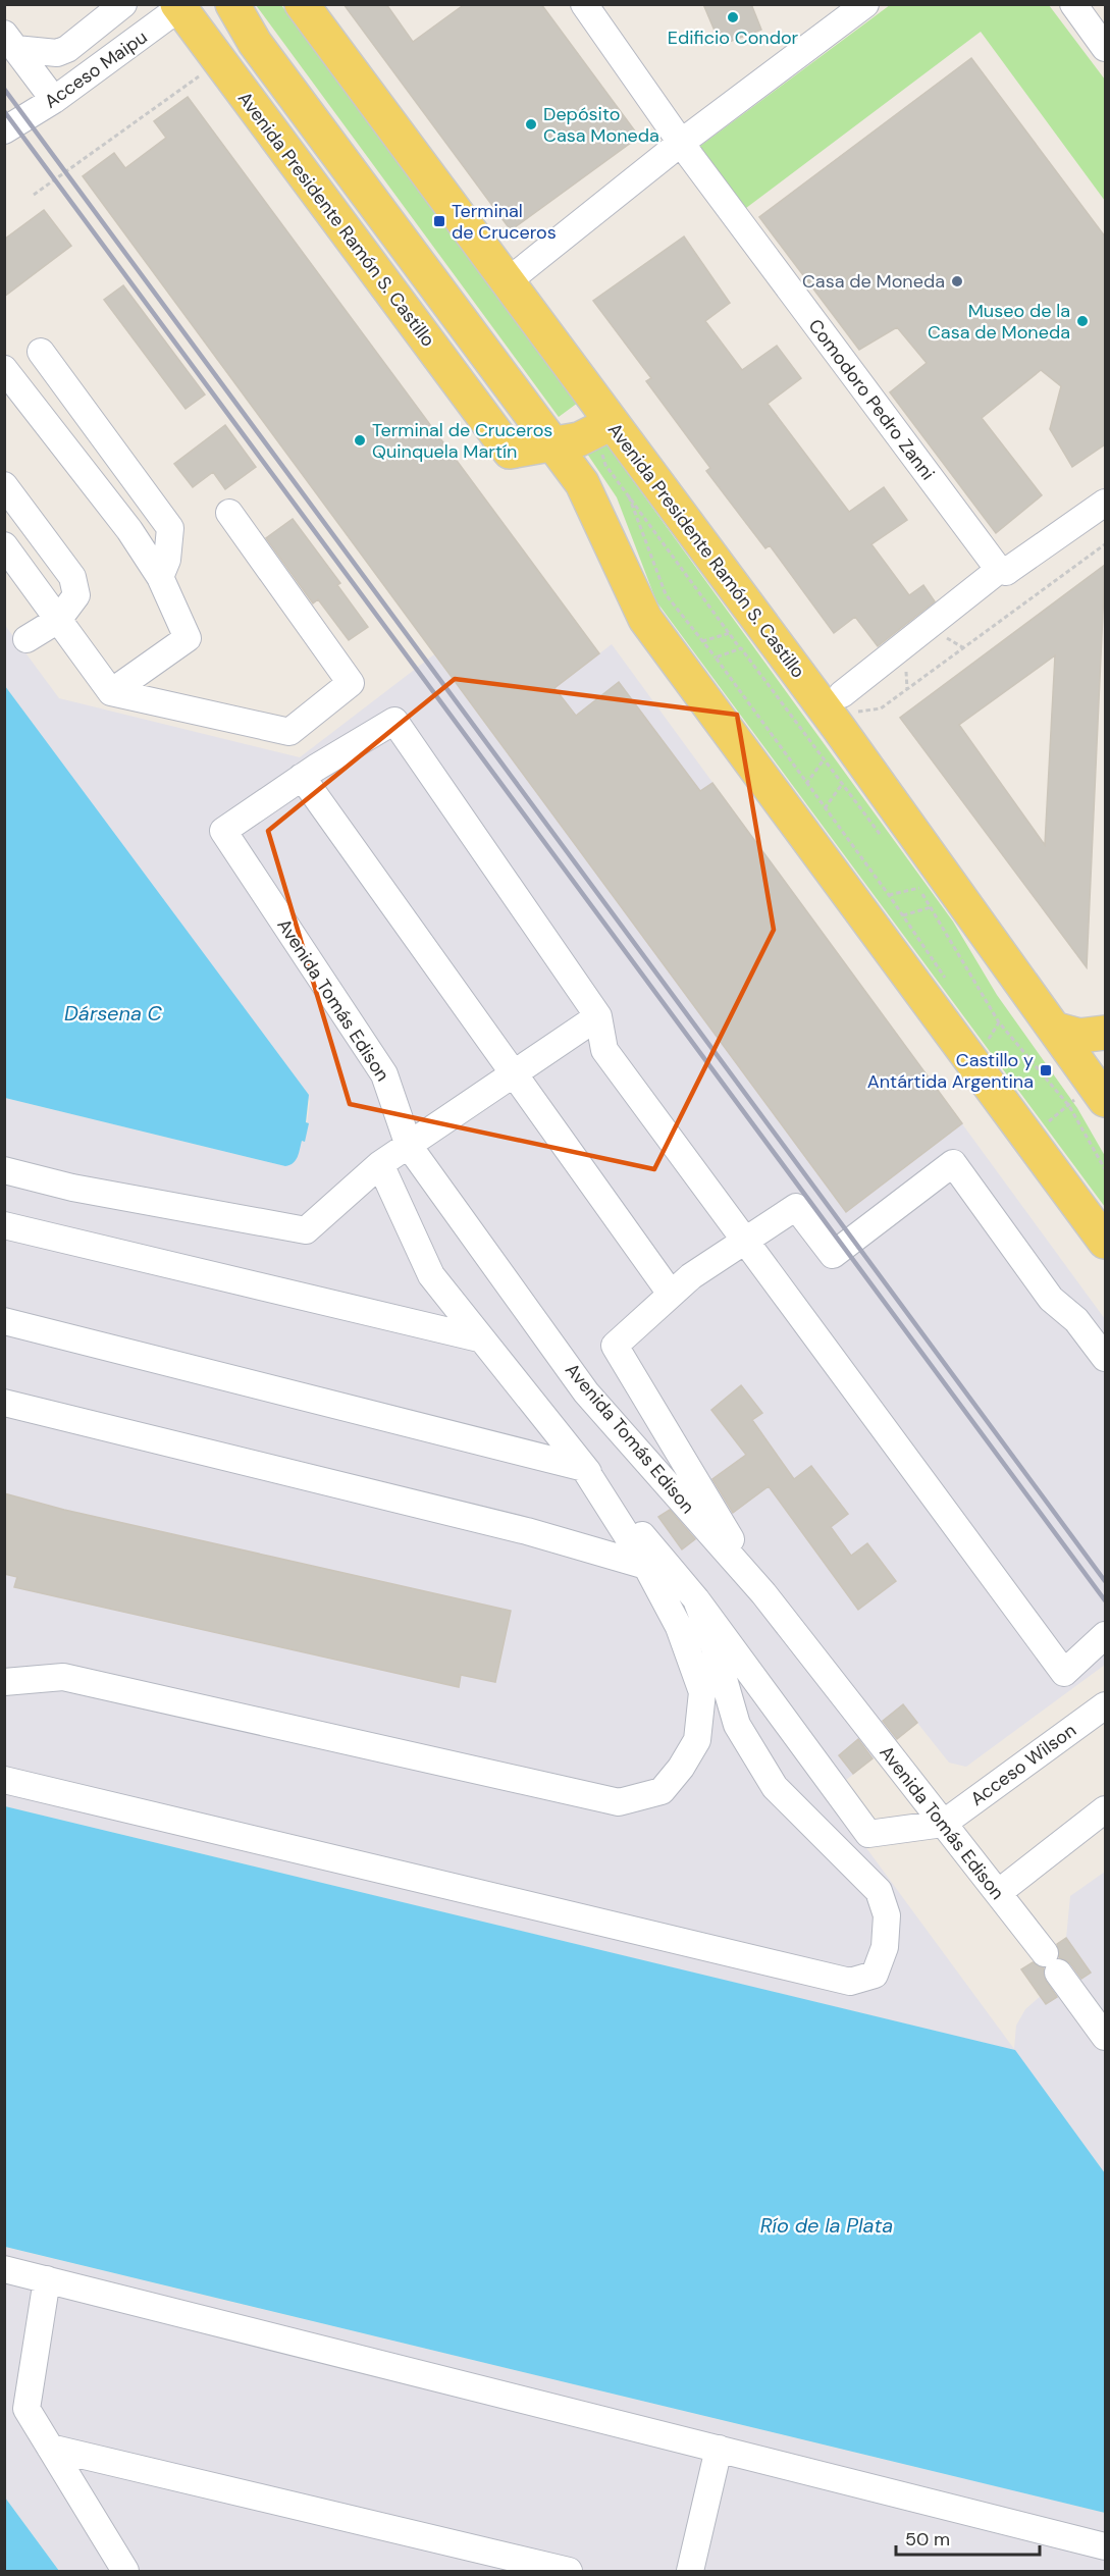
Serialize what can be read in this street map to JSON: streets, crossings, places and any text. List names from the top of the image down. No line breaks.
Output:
{"streets":{"main road":["Avenida Presidente Ramón S. Castillo"],"street":["Acceso Maipu","Comodoro Pedro Zanni","Avenida Tomás Edison","Acceso Wilson"]},"crossings":[["Acceso Maipu","Avenida Presidente Ramón S. Castillo"],["Avenida Tomás Edison","Acceso Wilson"]],"water":["Dársena C","Río de la Plata"],"places":{"other":["Edificio Condor","Depósito Casa Moneda","Casa de Moneda","Museo de la Casa de Moneda","Terminal de Cruceros Quinquela Martín"],"transit":["Terminal de Cruceros","Castillo y Antártida Argentina"]},"scale_bar":"50 m"}
